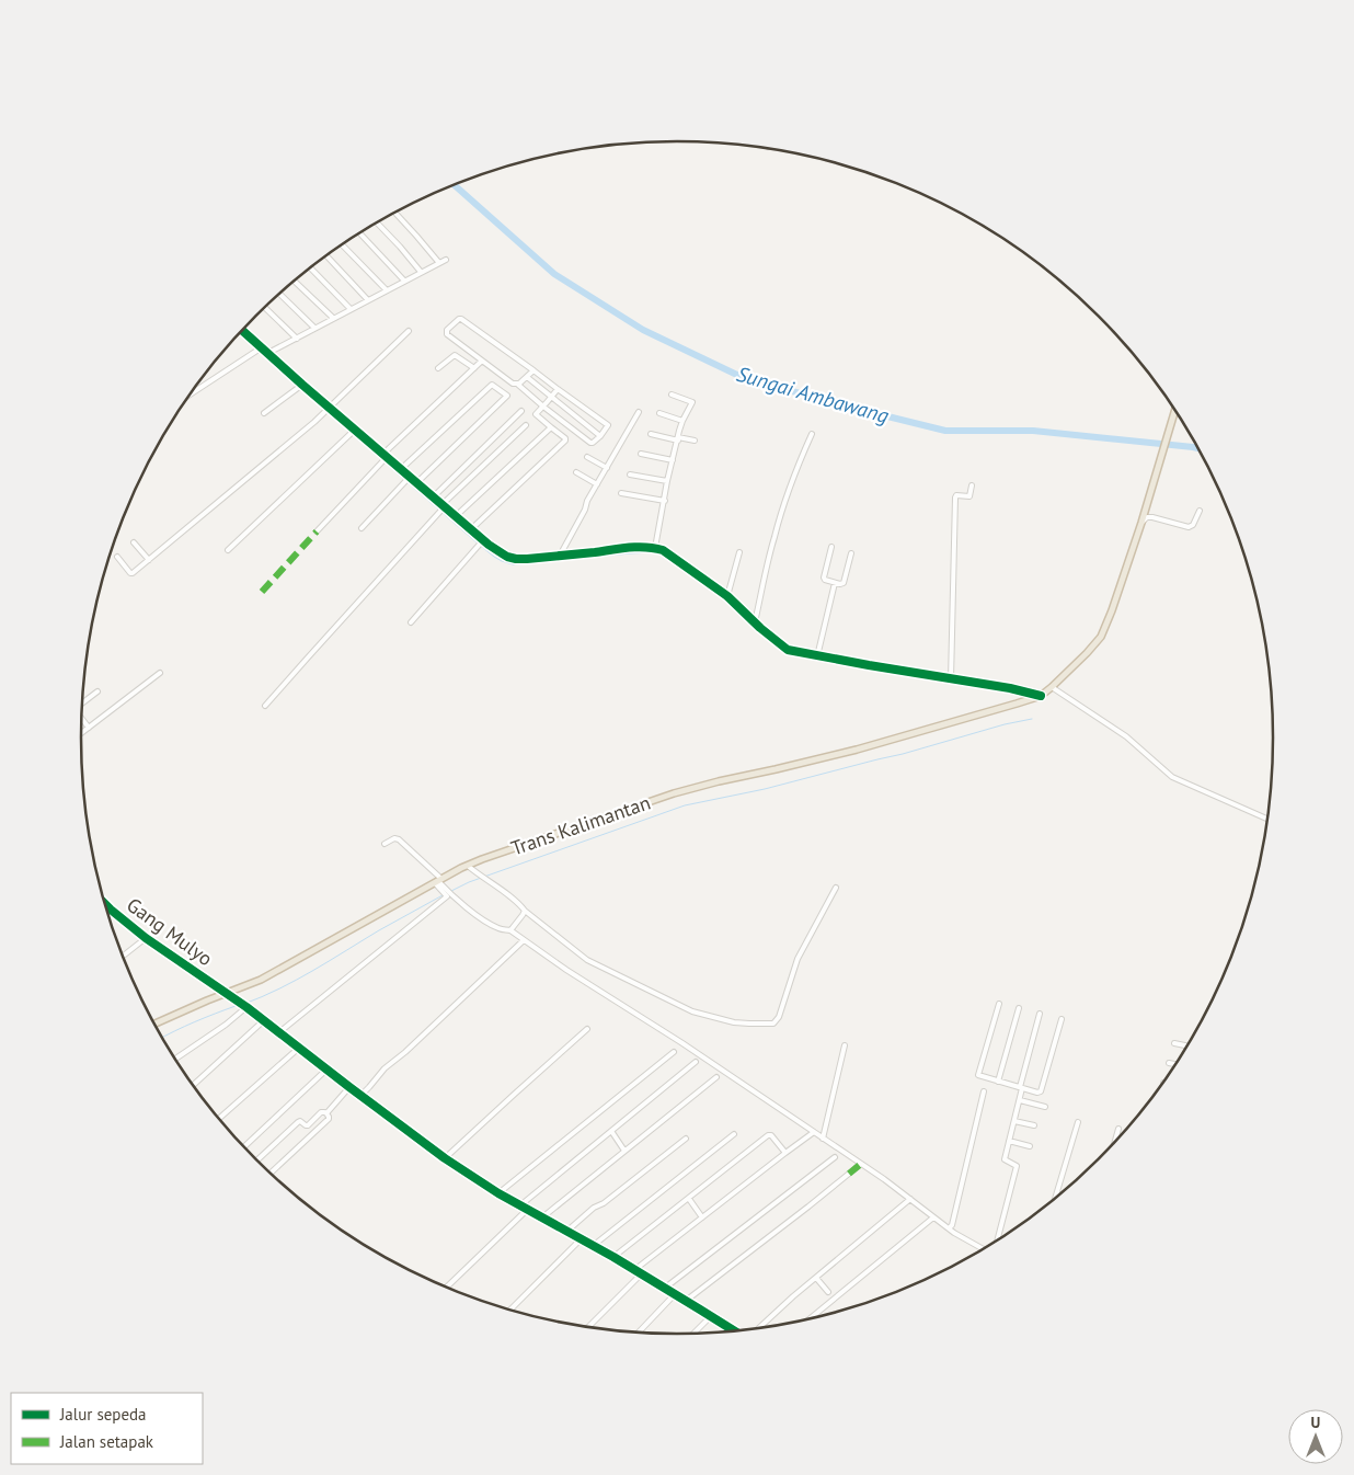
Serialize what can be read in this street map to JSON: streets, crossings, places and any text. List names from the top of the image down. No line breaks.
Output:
{"streets":{"highway":["Trans Kalimantan"],"street":["Gang Mulyo"]},"crossings":[["Trans Kalimantan","Gang Mulyo"]],"water":["Sungai Ambawang"],"legend":["Jalur sepeda","Jalan setapak"],"north":"top"}
